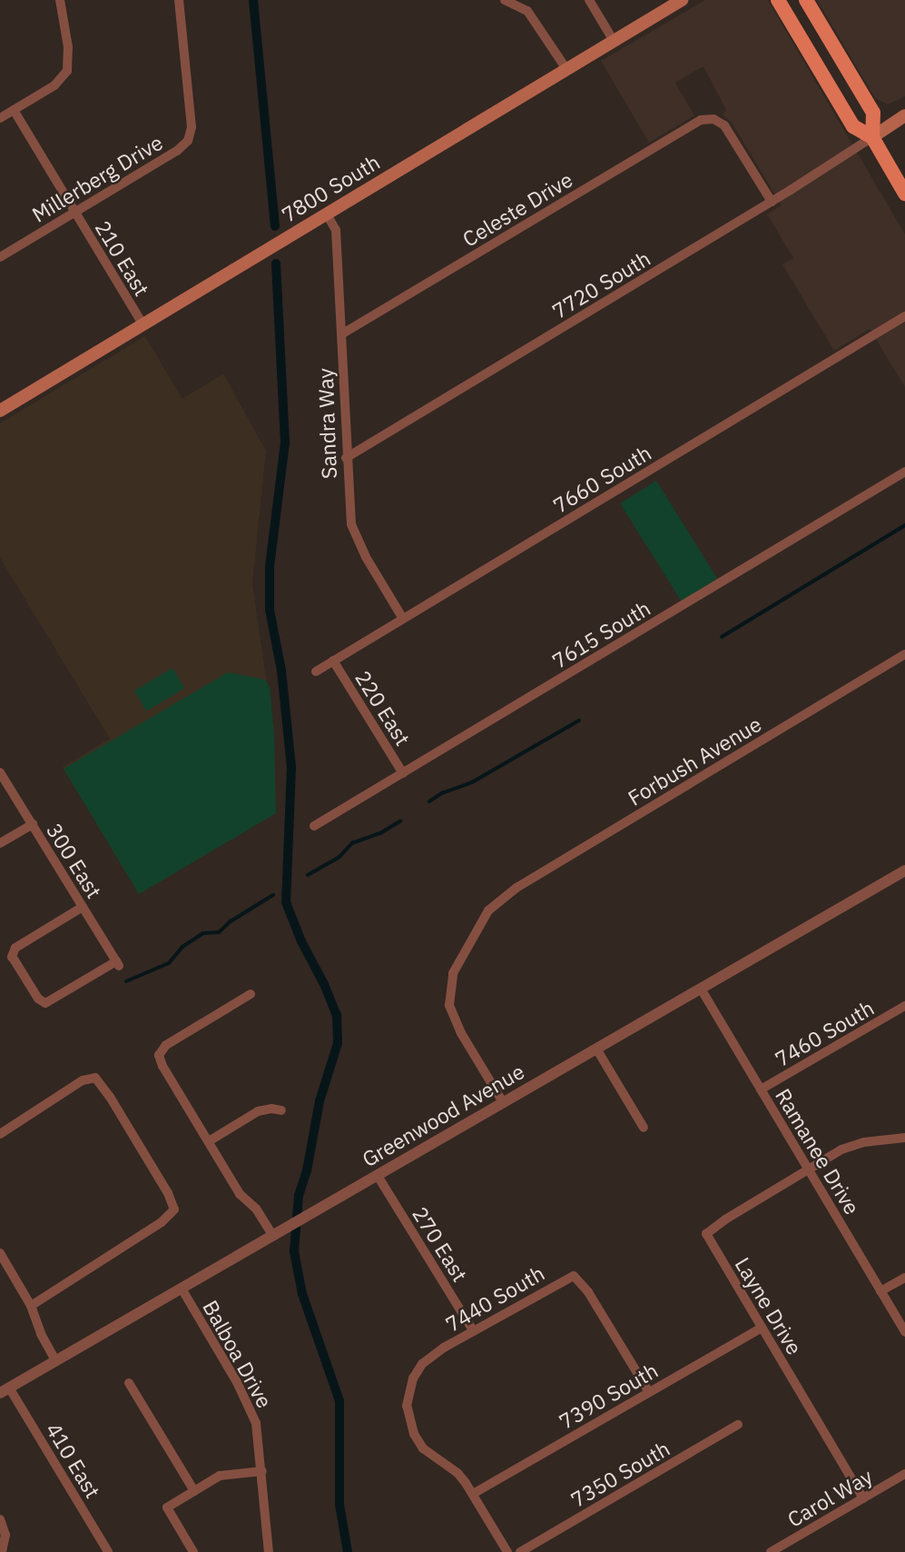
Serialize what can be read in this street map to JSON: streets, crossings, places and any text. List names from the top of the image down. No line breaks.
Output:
{"streets":{"main road":["7800 South"],"street":["Millerberg Drive","Celeste Drive","210 East","7720 South","Sandra Way","7660 South","7615 South","220 East","Forbush Avenue","300 East","7460 South","Greenwood Avenue","Ramanee Drive","270 East","7440 South","Layne Drive","Balboa Drive","7390 South","410 East","7350 South","Carol Way"]},"crossings":[["Millerberg Drive","210 East"],["7800 South","210 East"],["7800 South","Sandra Way"],["Celeste Drive","7720 South"],["Celeste Drive","Sandra Way"],["7720 South","Sandra Way"],["Sandra Way","7660 South"],["7660 South","220 East"],["7615 South","220 East"],["Forbush Avenue","Greenwood Avenue"],["7460 South","Ramanee Drive"],["Greenwood Avenue","Ramanee Drive"],["Greenwood Avenue","270 East"],["Greenwood Avenue","Balboa Drive"],["Greenwood Avenue","410 East"],["Ramanee Drive","Layne Drive"],["270 East","7440 South"],["7440 South","7390 South"],["Layne Drive","7390 South"],["Layne Drive","Carol Way"]]}
